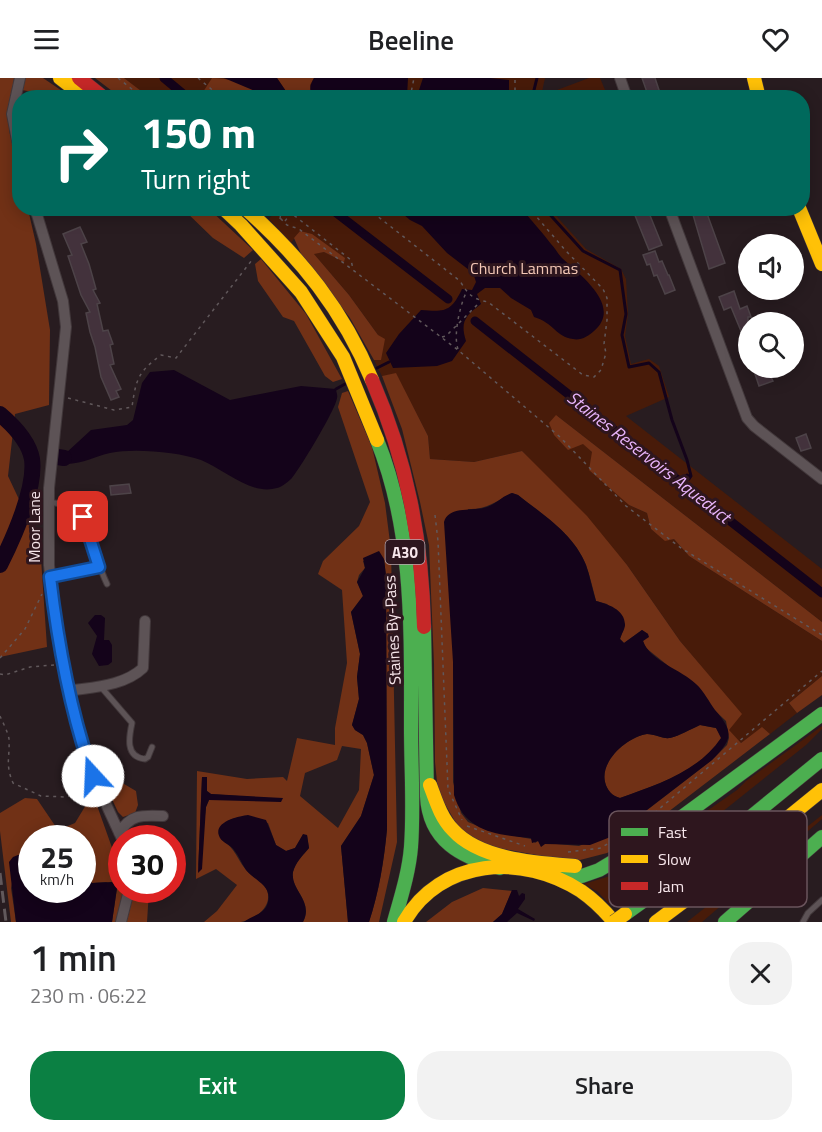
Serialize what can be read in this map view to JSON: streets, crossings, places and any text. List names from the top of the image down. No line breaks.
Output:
{"streets":{"main road":["A30","Staines By-Pass"],"street":["Moor Lane"]},"crossings":[["A30","Staines By-Pass"]],"water":["Staines Reservoirs Aqueduct"],"parks":["Church Lammas"],"legend":["Fast","Slow","Jam"],"page":{"header":"Beeline","turn":["150 m","Turn right"],"speed":"25 km/h","limit":"30","heading":["1 min","230 m · 06:22"],"buttons":["Exit","Share"]}}
